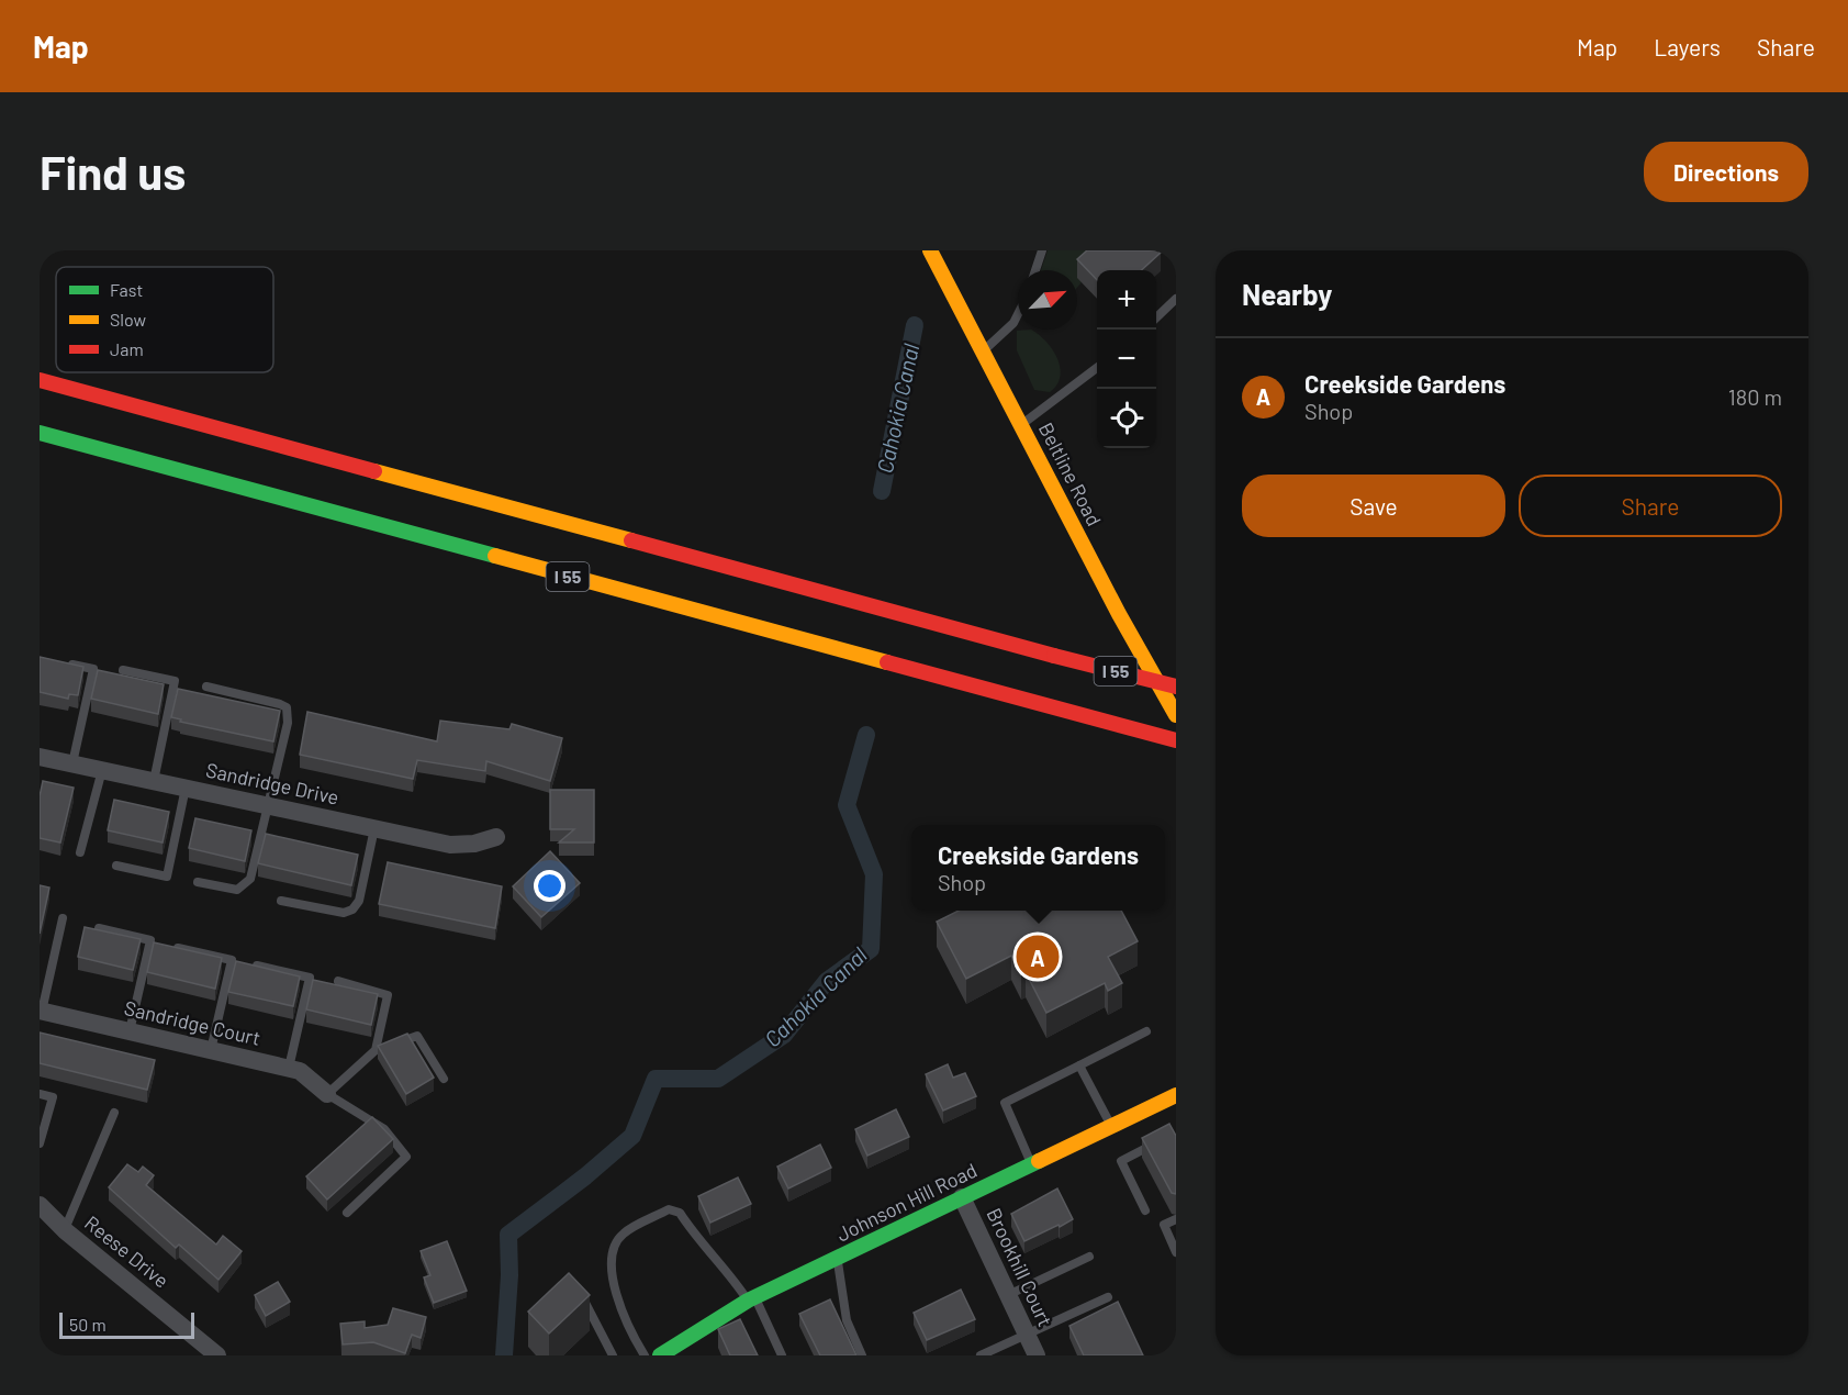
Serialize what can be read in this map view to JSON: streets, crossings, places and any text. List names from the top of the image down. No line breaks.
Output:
{"streets":{"main road":["Beltline Road","I 55","Johnson Hill Road"],"street":["Sandridge Drive","Sandridge Court","Reese Drive","Brookhill Court"]},"crossings":[["Johnson Hill Road","Brookhill Court"]],"water":["Cahokia Canal"],"legend":["Fast","Slow","Jam"],"scale_bar":"50 m","north":"top right","page":{"header":"Map","nav":["Map","Layers","Share"],"buttons":["Directions",["Save","Share"]],"title":"Find us","heading":"Nearby","map_buttons":["+","−"],"list":[{"mark":"A","name":"Creekside Gardens","note":"Shop","value":"180 m"}],"popup":["Creekside Gardens","Shop"],"pins":"A","scale":"50 m"}}
